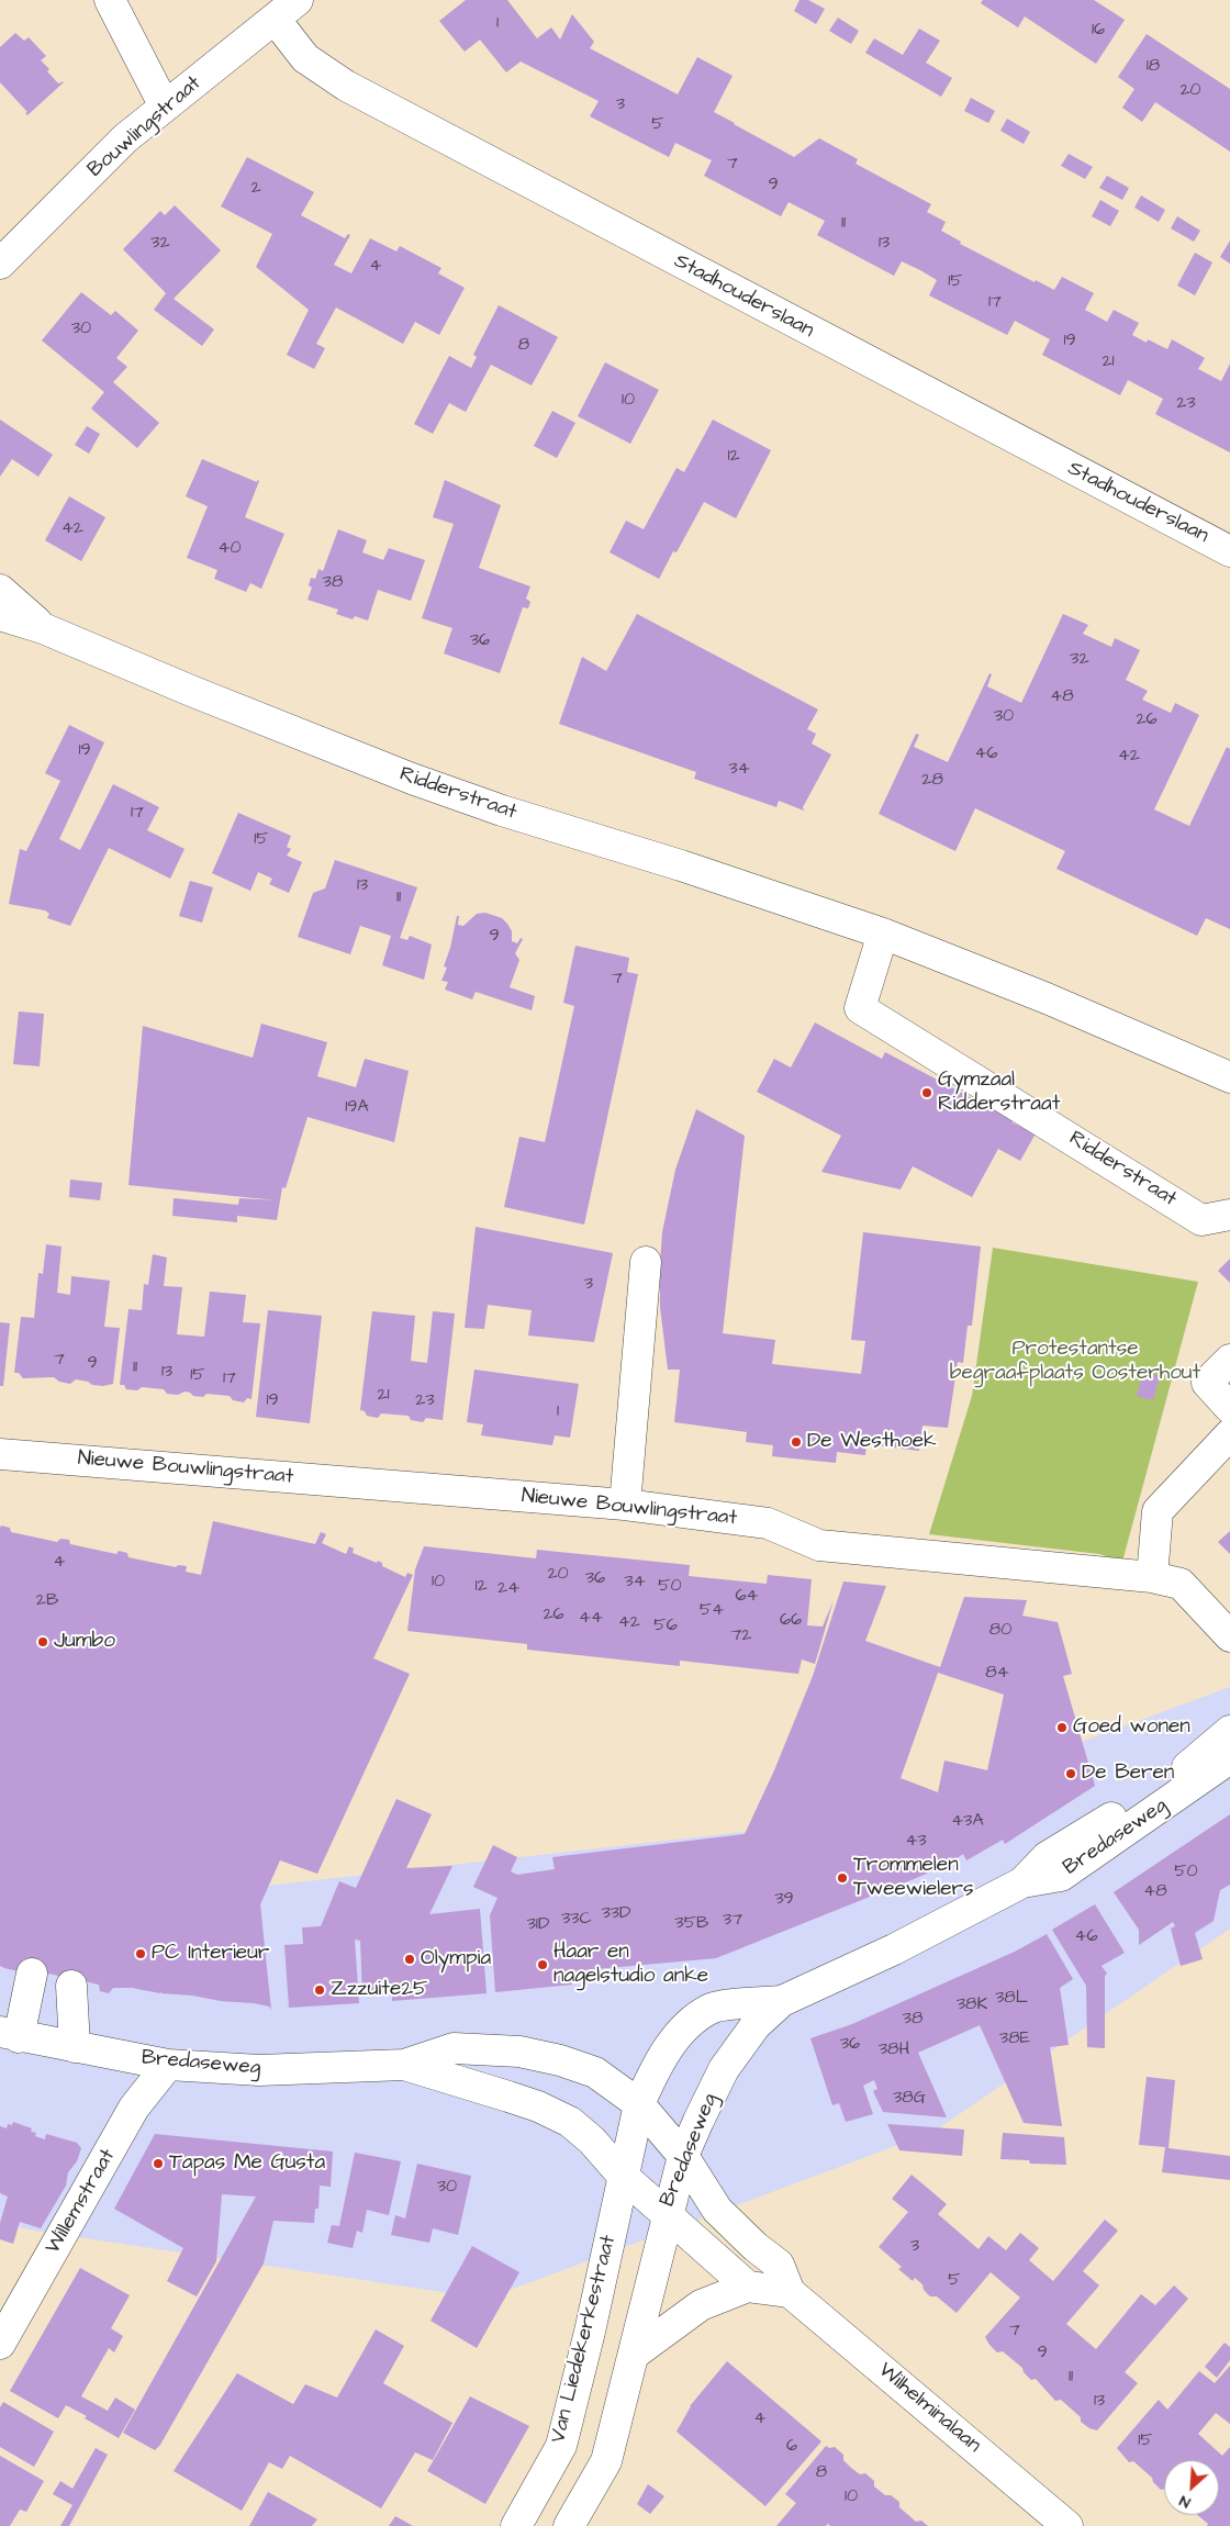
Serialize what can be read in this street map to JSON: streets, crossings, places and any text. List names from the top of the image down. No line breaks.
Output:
{"streets":{"street":["Bouwlingstraat","Stadhouderslaan","Ridderstraat","Nieuwe Bouwlingstraat","Bredaseweg","Willemstraat","Van Liedekerkestraat","Wilhelminalaan"]},"crossings":[["Bouwlingstraat","Stadhouderslaan"],["Bredaseweg","Willemstraat"],["Bredaseweg","Van Liedekerkestraat"],["Bredaseweg","Wilhelminalaan"],["Van Liedekerkestraat","Wilhelminalaan"]],"parks":["Protestantse begraafplaats Oosterhout"],"places":["Gymzaal Ridderstraat","De Westhoek","Jumbo","Goed wonen","De Beren","Trommelen Tweewielers","PC Interieur","Olympia","Haar en nagelstudio anke","Zzzuite25","Tapas Me Gusta"],"house_numbers":["1","16","18","20","3","5","7","9","2","11","32","13","4","15","17","30","19","8","21","10","23","12","42","40","38","36","32","48","30","26","19","46","42","34","28","17","15","13","11","9","7","19A","3","7","9","11","13","15","17","21","19","23","1","4","20","36","10","34","12","50","24","64","2B","54","26","44","66","42","56","80","72","84","43A","43","50","48","39","33D","33C","37","35B","31D","46","38L","38K","38","38E","36","38H","38G","30","3","5","7","9","11","13","4","15","6","8","10"],"north":"bottom left"}
